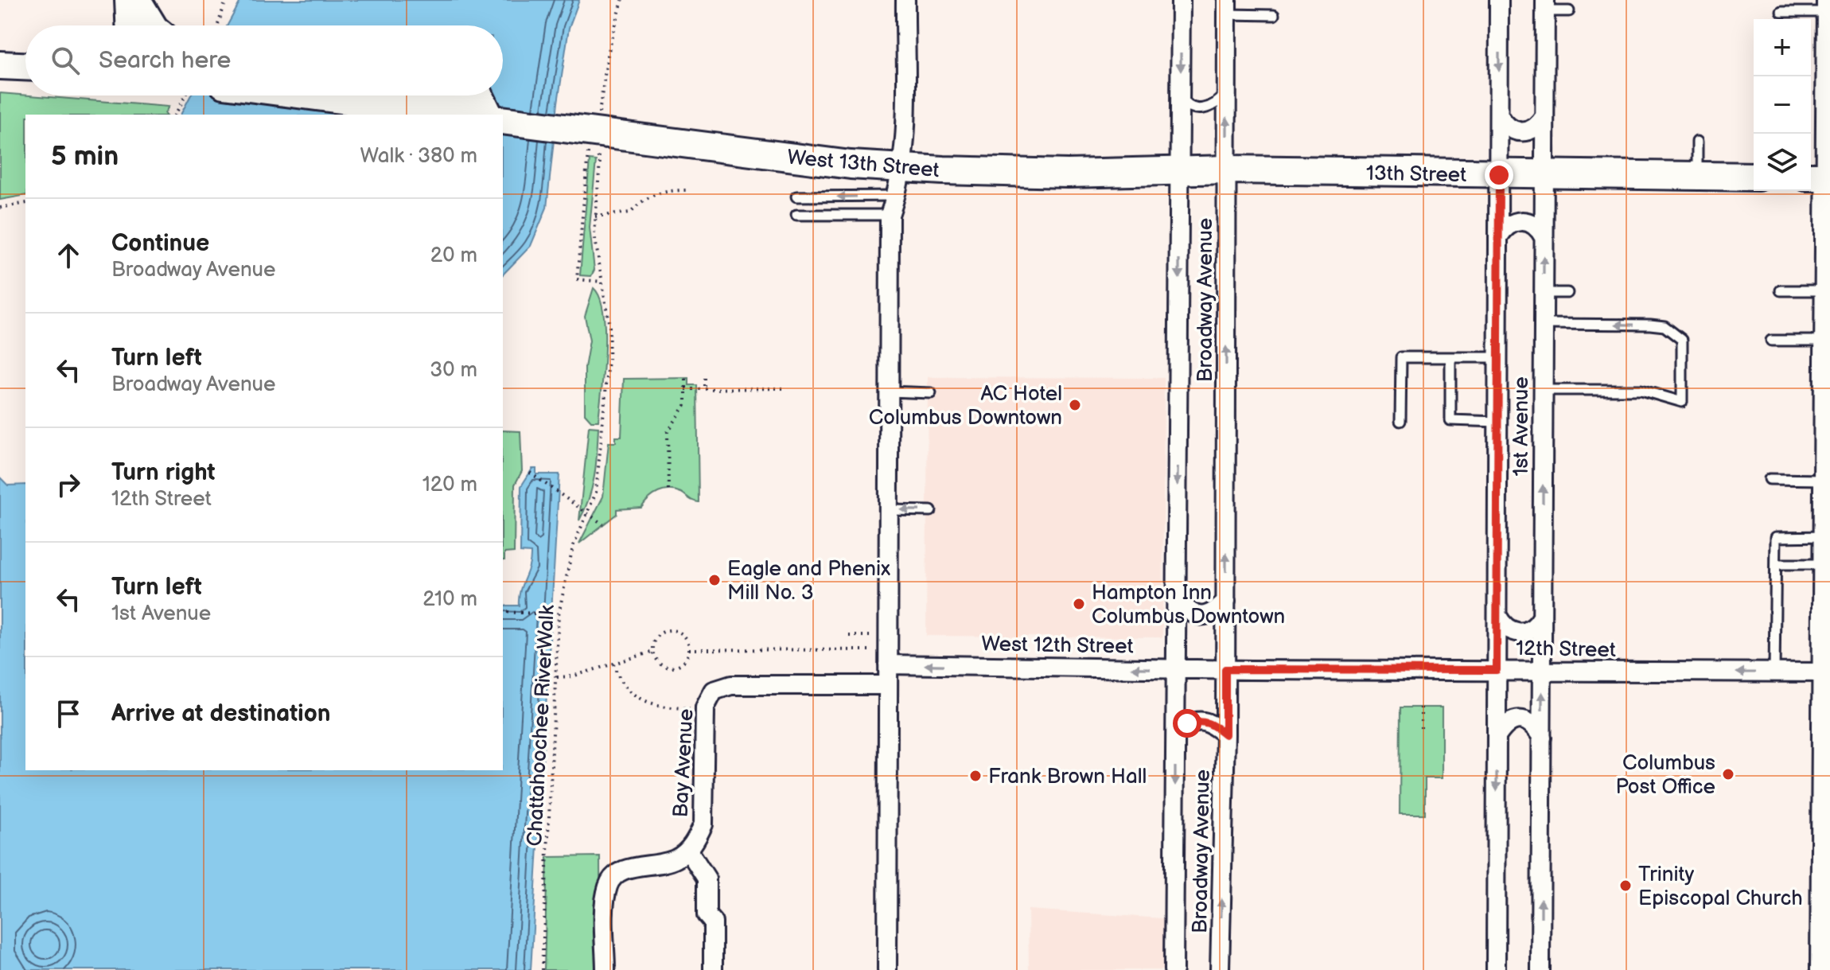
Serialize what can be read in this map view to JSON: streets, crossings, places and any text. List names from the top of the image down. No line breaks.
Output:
{"streets":{"main road":["West 13th Street","13th Street"],"street":["Broadway Avenue","1st Avenue","West 12th Street","12th Street","Bay Avenue"],"path":["Chattahoochee RiverWalk"]},"crossings":[["West 13th Street","13th Street"],["West 13th Street","Broadway Avenue"],["13th Street","Broadway Avenue"],["13th Street","1st Avenue"],["Broadway Avenue","West 12th Street"],["Broadway Avenue","12th Street"],["1st Avenue","12th Street"],["West 12th Street","12th Street"]],"one_way":["West 12th Street","12th Street"],"places":["AC Hotel Columbus Downtown","Eagle and Phenix Mill No. 3","Hampton Inn Columbus Downtown","Columbus Post Office","Frank Brown Hall","Trinity Episcopal Church"],"page":{"map_buttons":["+","−"],"search":"Search here","heading":["5 min","Walk · 380 m"],"list":[["Continue","Broadway Avenue","20 m"],["Turn left","Broadway Avenue","30 m"],["Turn right","12th Street","120 m"],["Turn left","1st Avenue","210 m"],"Arrive at destination"]}}
